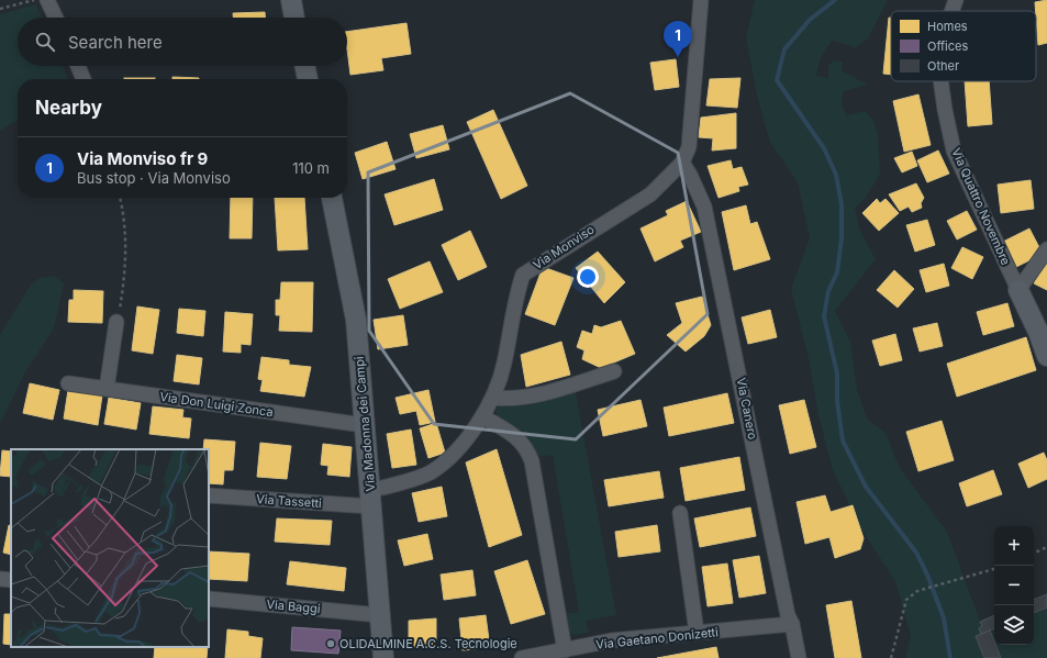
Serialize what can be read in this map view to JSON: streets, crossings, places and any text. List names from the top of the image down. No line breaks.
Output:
{"streets":{"street":["Via Quattro Novembre","Via Monviso","Via Don Luigi Zonca","Via Canero","Via Madonna dei Campi","Via Tassetti","Via Baggi","Via Gaetano Donizetti"]},"crossings":[["Via Monviso","Via Canero"],["Via Monviso","Via Madonna dei Campi"],["Via Monviso","Via Tassetti"],["Via Don Luigi Zonca","Via Madonna dei Campi"],["Via Canero","Via Gaetano Donizetti"],["Via Madonna dei Campi","Via Tassetti"],["Via Madonna dei Campi","Via Baggi"]],"places":["OLIDALMINE A.C.S. Tecnologie"],"legend":["Homes","Offices","Other"],"page":{"search":"Search here","pins":"1","heading":"Nearby","list":[{"mark":"1","name":"Via Monviso fr 9","note":"Bus stop · Via Monviso","value":"110 m"}],"map_buttons":["+","−"]}}
